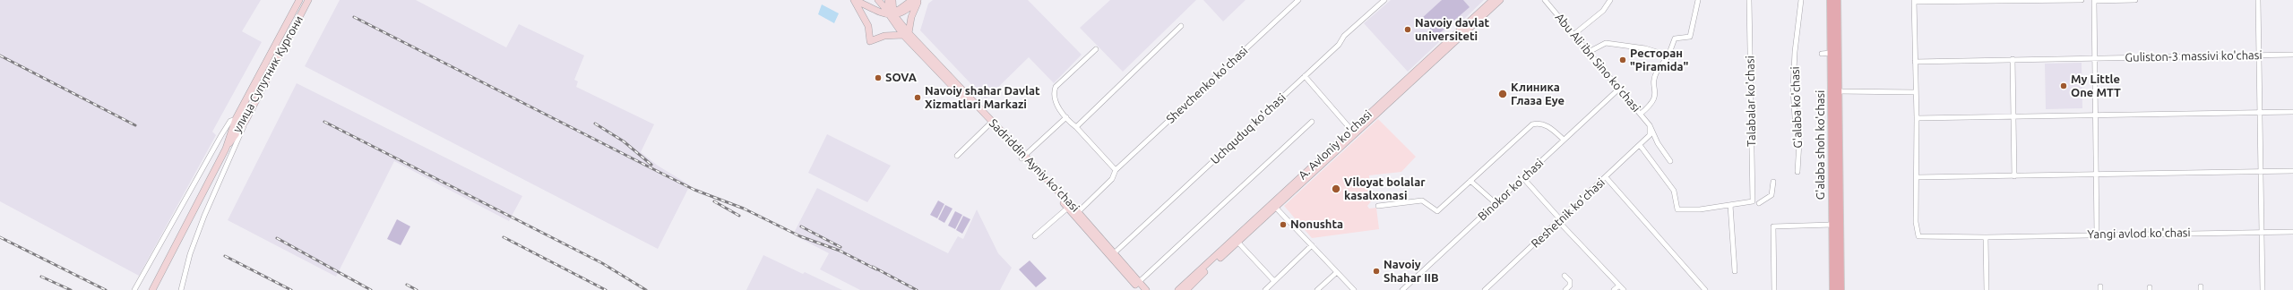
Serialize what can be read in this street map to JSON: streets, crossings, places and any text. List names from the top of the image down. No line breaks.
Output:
{"streets":{"main road":["улица Супутник Кургони","A. Avloniy ko'chasi","G'alaba shoh ko'chasi","Sadriddin Ayniy ko'chasi"],"street":["Guliston-3 massivi ko'chasi","Abu Ali ibn Sino ko'chasi","Shevchenko ko'chasi","Talabalar ko'chasi","G'alaba ko'chasi","Uchquduq ko'chasi","Binokor ko'chasi","Reshetnik ko'chasi","Yangi avlod ko'chasi"]},"crossings":[["Abu Ali ibn Sino ko'chasi","Binokor ko'chasi"],["Abu Ali ibn Sino ko'chasi","Reshetnik ko'chasi"],["Shevchenko ko'chasi","Sadriddin Ayniy ko'chasi"],["Uchquduq ko'chasi","Sadriddin Ayniy ko'chasi"]],"places":["Navoiy davlat universiteti","Ресторан \"Piramida\"","SOVA","My Little One MTT","Клиника Глаза Eye","Navoiy shahar Davlat Xizmatlari Markazi","Viloyat bolalar kasalxonasi","Nonushta","Navoiy Shahar IIB"]}
